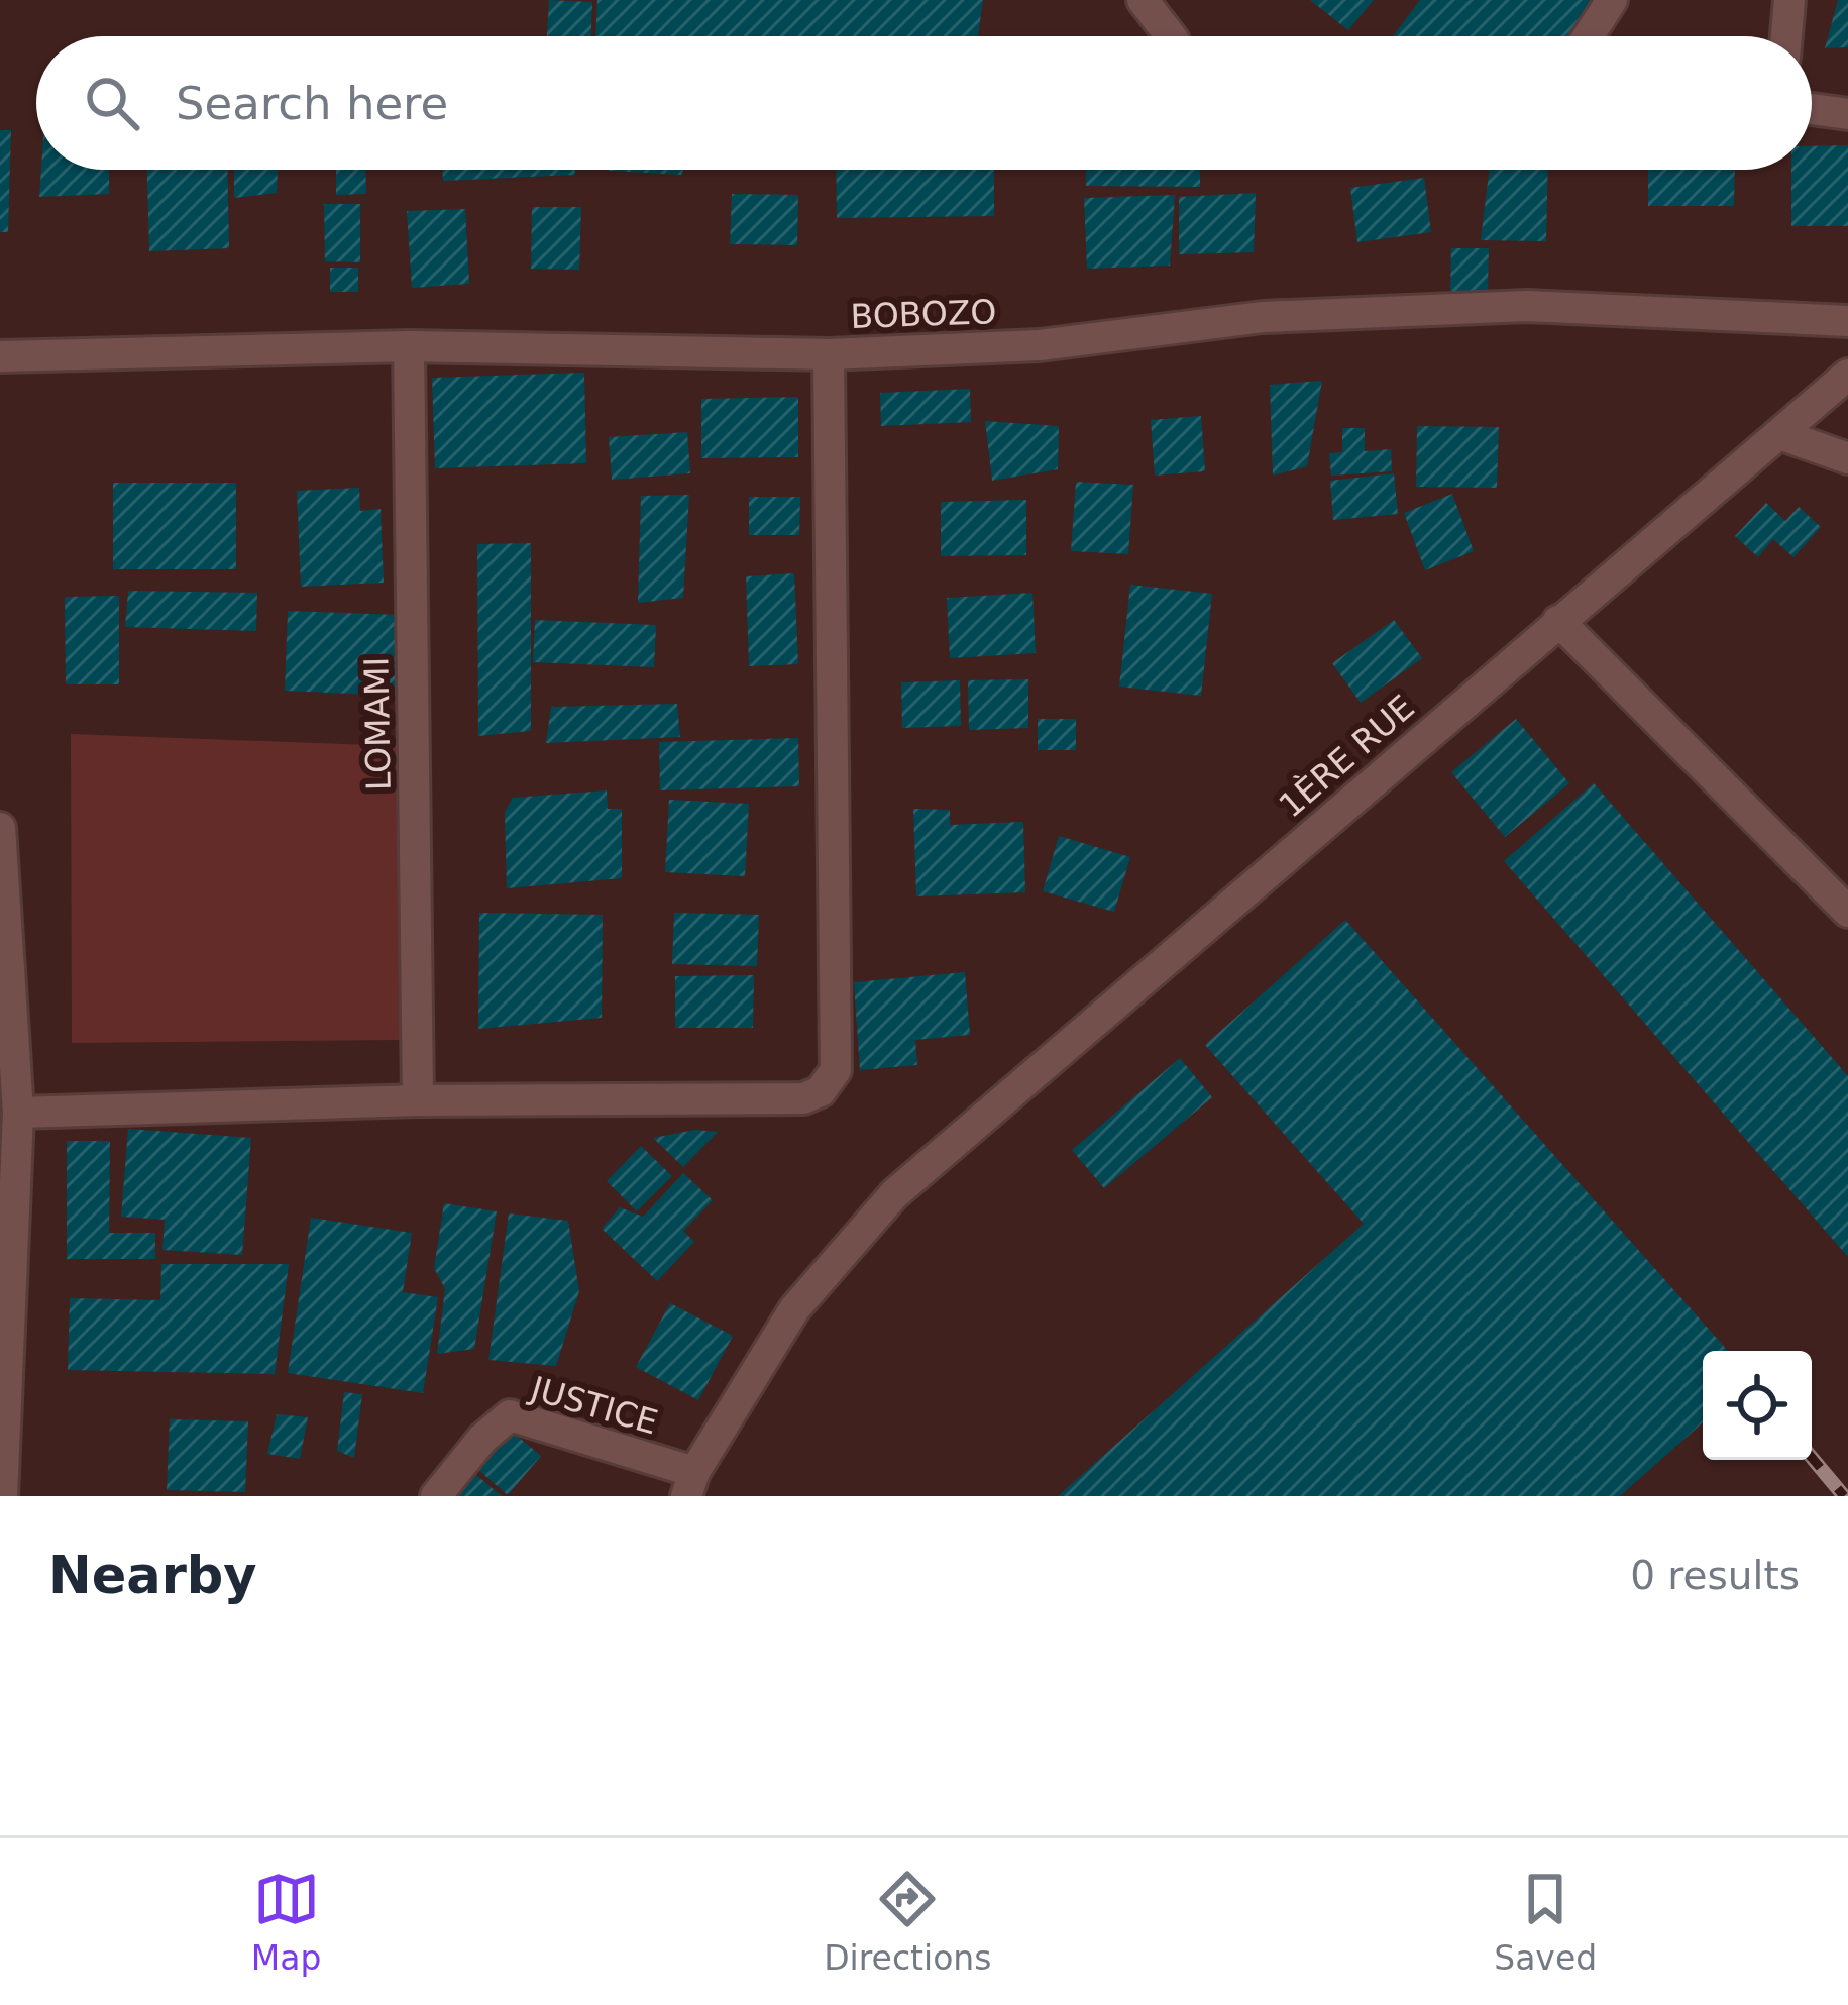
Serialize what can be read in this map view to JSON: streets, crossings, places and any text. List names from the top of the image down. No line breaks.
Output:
{"streets":{"street":["BOBOZO","LOMAMI","1ÈRE RUE","JUSTICE"]},"crossings":[["BOBOZO","LOMAMI"],["1ÈRE RUE","JUSTICE"]],"page":{"search":"Search here","heading":["Nearby","0 results"],"nav":["Map","Directions","Saved"]}}
